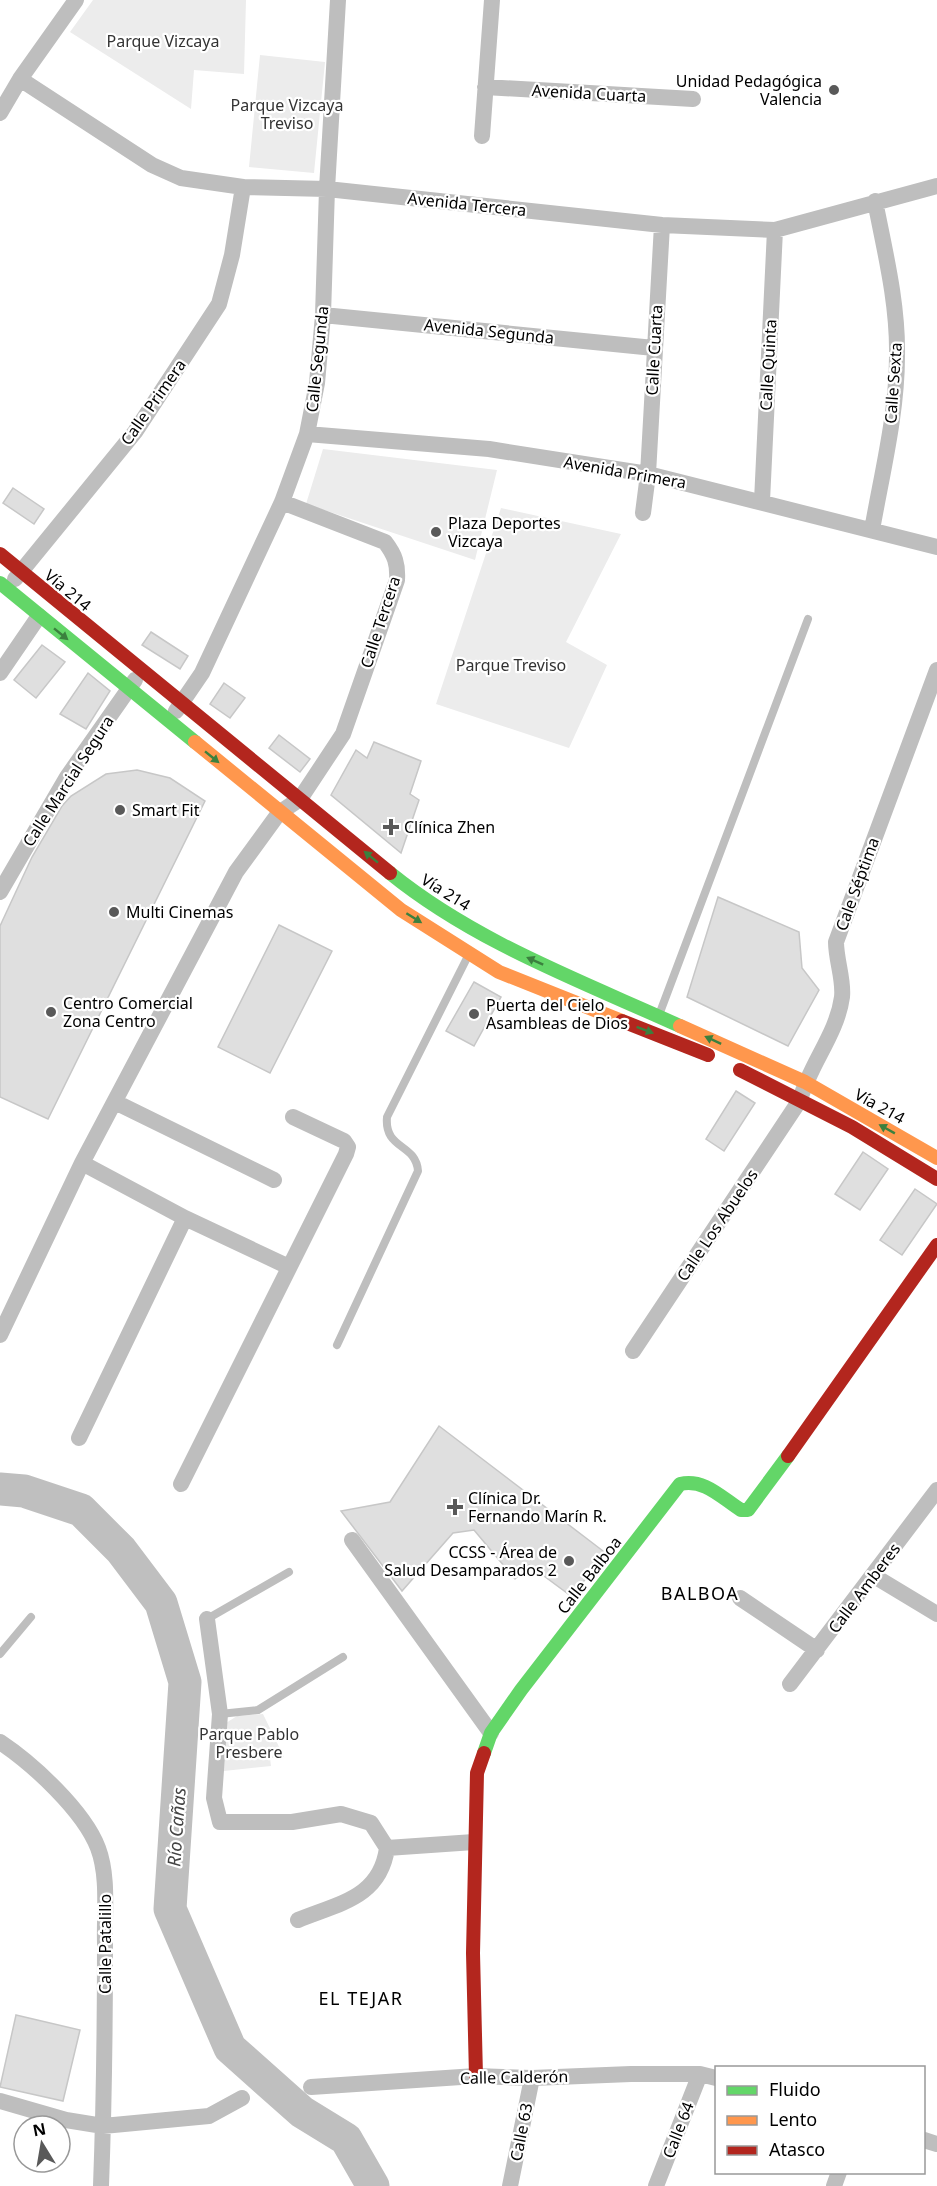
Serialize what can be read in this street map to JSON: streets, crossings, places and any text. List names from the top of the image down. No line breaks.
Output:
{"streets":{"main road":["Vía 214","Calle Balboa"],"street":["Avenida Cuarta","Avenida Tercera","Avenida Segunda","Calle Cuarta","Calle Segunda","Calle Quinta","Calle Sexta","Calle Primera","Avenida Primera","Calle Tercera","Calle Marcial Segura","Cale Séptima","Calle Los Abuelos","Calle Amberes","Calle Patalillo","Calle Calderón","Calle 64","Calle 63"]},"crossings":[["Avenida Tercera","Calle Cuarta"],["Avenida Tercera","Calle Segunda"],["Avenida Tercera","Calle Quinta"],["Avenida Tercera","Calle Sexta"],["Avenida Tercera","Calle Primera"],["Avenida Segunda","Calle Cuarta"],["Avenida Segunda","Calle Segunda"],["Calle Cuarta","Avenida Primera"],["Calle Segunda","Avenida Primera"],["Calle Segunda","Vía 214"],["Calle Segunda","Calle Tercera"],["Calle Quinta","Avenida Primera"],["Calle Sexta","Avenida Primera"],["Calle Primera","Vía 214"],["Vía 214","Calle Tercera"],["Vía 214","Calle Marcial Segura"],["Vía 214","Cale Séptima"],["Vía 214","Calle Los Abuelos"],["Cale Séptima","Calle Los Abuelos"],["Calle Balboa","Calle Calderón"],["Calle Calderón","Calle 64"],["Calle Calderón","Calle 63"]],"districts":["BALBOA","EL TEJAR"],"water":["Río Cañas"],"parks":["Parque Vizcaya","Parque Vizcaya Treviso","Parque Treviso","Parque Pablo Presbere"],"places":{"other":["Unidad Pedagógica Valencia","Plaza Deportes Vizcaya","Smart Fit","Multi Cinemas","Centro Comercial Zona Centro","Puerta del Cielo Asambleas de Dios","CCSS - Área de Salud Desamparados 2"],"health":["Clínica Zhen","Clínica Dr. Fernando Marín R."]},"legend":["Fluido","Lento","Atasco"],"north":"top"}
